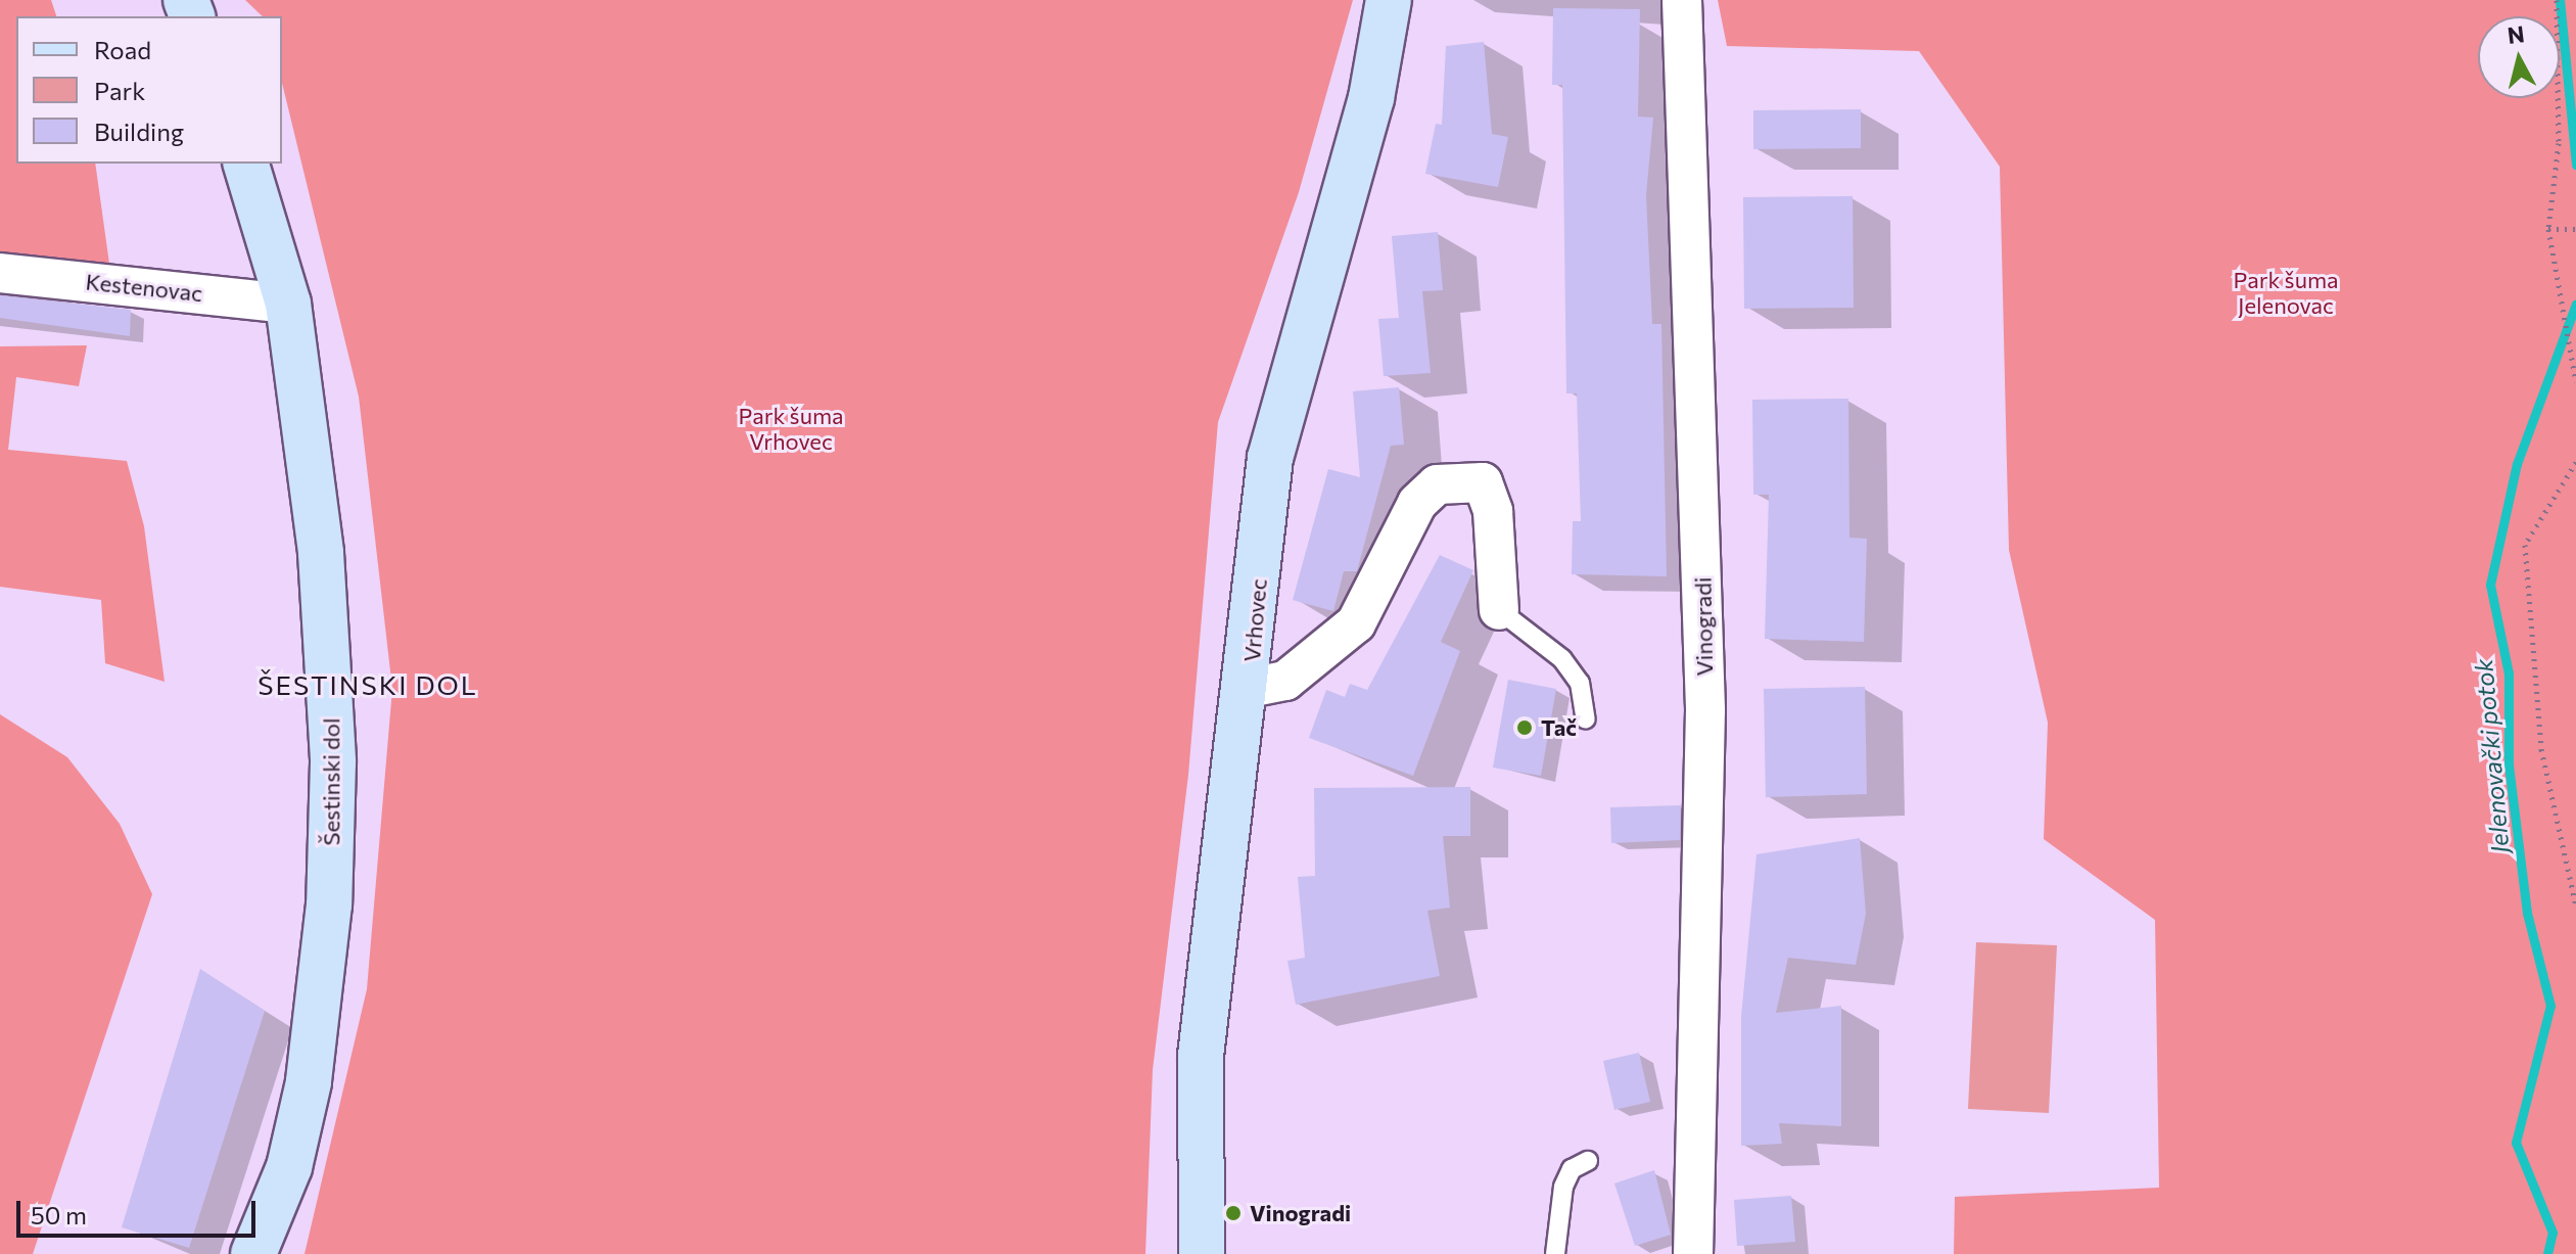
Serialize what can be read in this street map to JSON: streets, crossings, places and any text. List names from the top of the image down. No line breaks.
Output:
{"streets":{"street":["Kestenovac","Vrhovec","Vinogradi","Šestinski dol"]},"crossings":[["Kestenovac","Šestinski dol"]],"districts":["ŠESTINSKI DOL"],"water":["Jelenovački potok"],"parks":["Park šuma Jelenovac","Park šuma Vrhovec"],"places":["Tač","Vinogradi"],"legend":["Road","Park","Building"],"scale_bar":"50 m","north":"top"}
